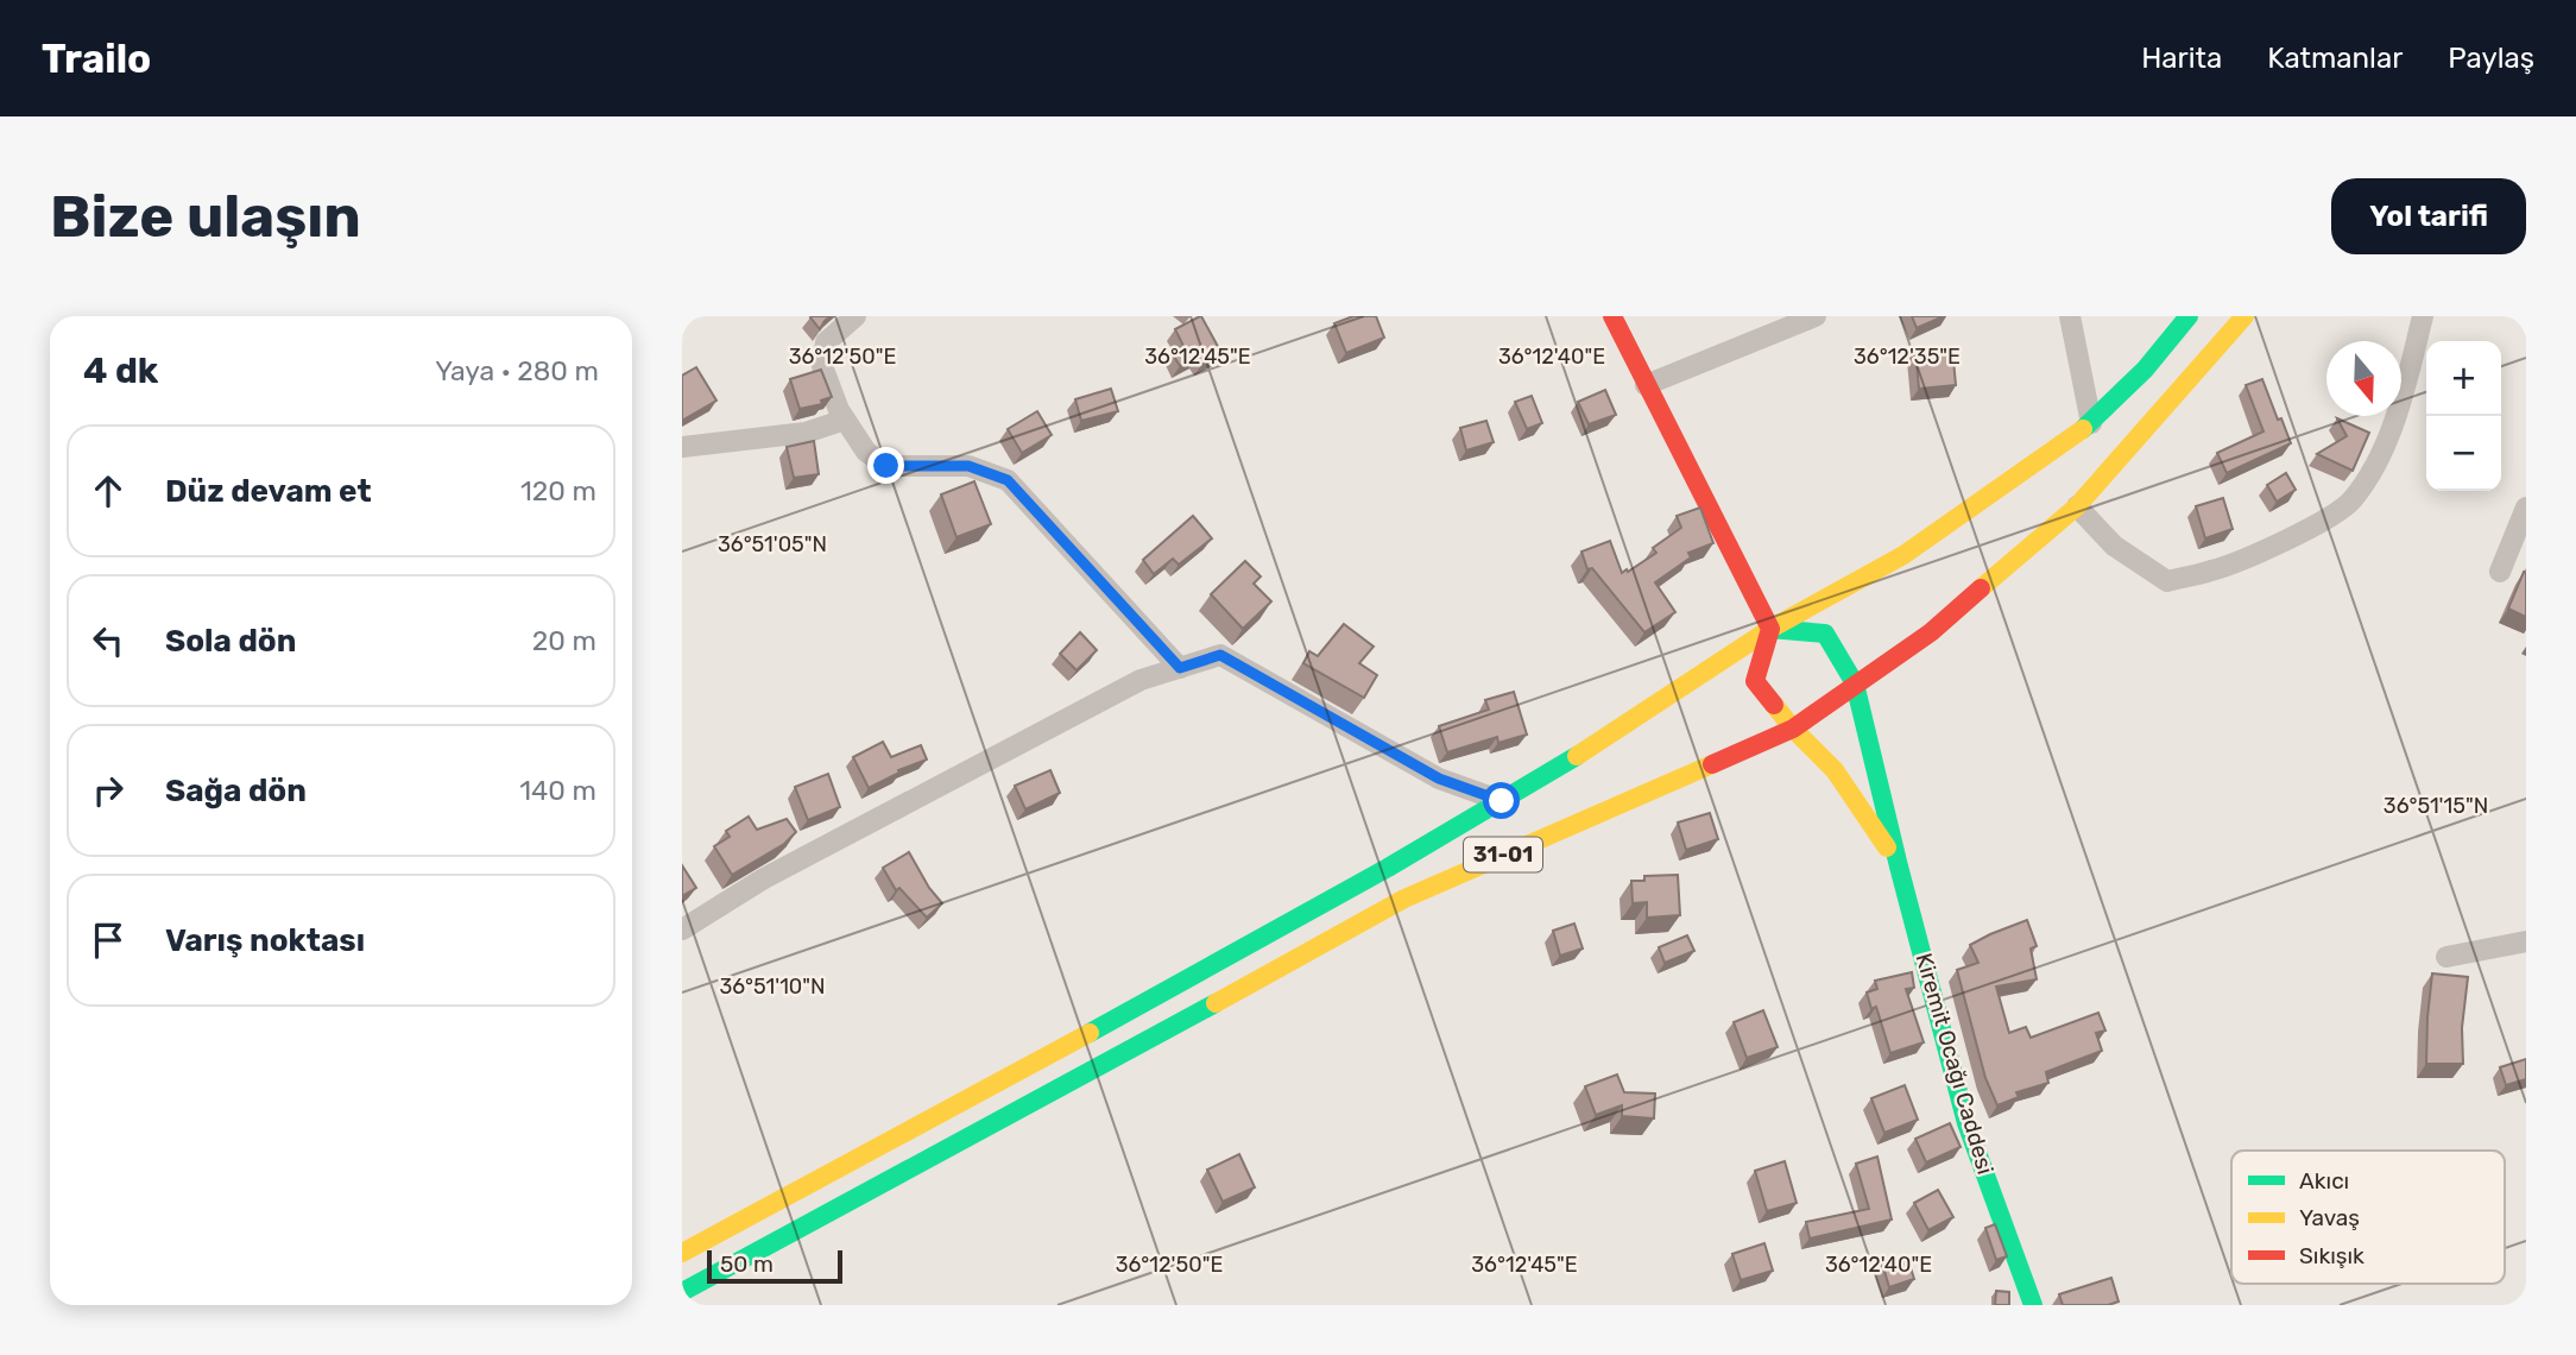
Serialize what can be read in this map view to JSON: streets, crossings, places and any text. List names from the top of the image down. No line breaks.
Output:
{"streets":{"main road":["31-01","Kiremit Ocağı Caddesi"]},"crossings":[["31-01","Kiremit Ocağı Caddesi"]],"legend":["Akıcı","Yavaş","Sıkışık"],"scale_bar":"50 m","north":"bottom","page":{"header":"Trailo","nav":["Harita","Katmanlar","Paylaş"],"buttons":"Yol tarifi","title":"Bize ulaşın","heading":["4 dk","Yaya · 280 m"],"map_buttons":["+","−"],"list":[["Düz devam et","120 m"],["Sola dön","20 m"],["Sağa dön","140 m"],"Varış noktası"],"scale":"50 m"},"coordinates":["36°12'50\"E","36°12'45\"E","36°12'40\"E","36°12'35\"E","36°51'05\"N","36°51'15\"N","36°51'10\"N"]}
